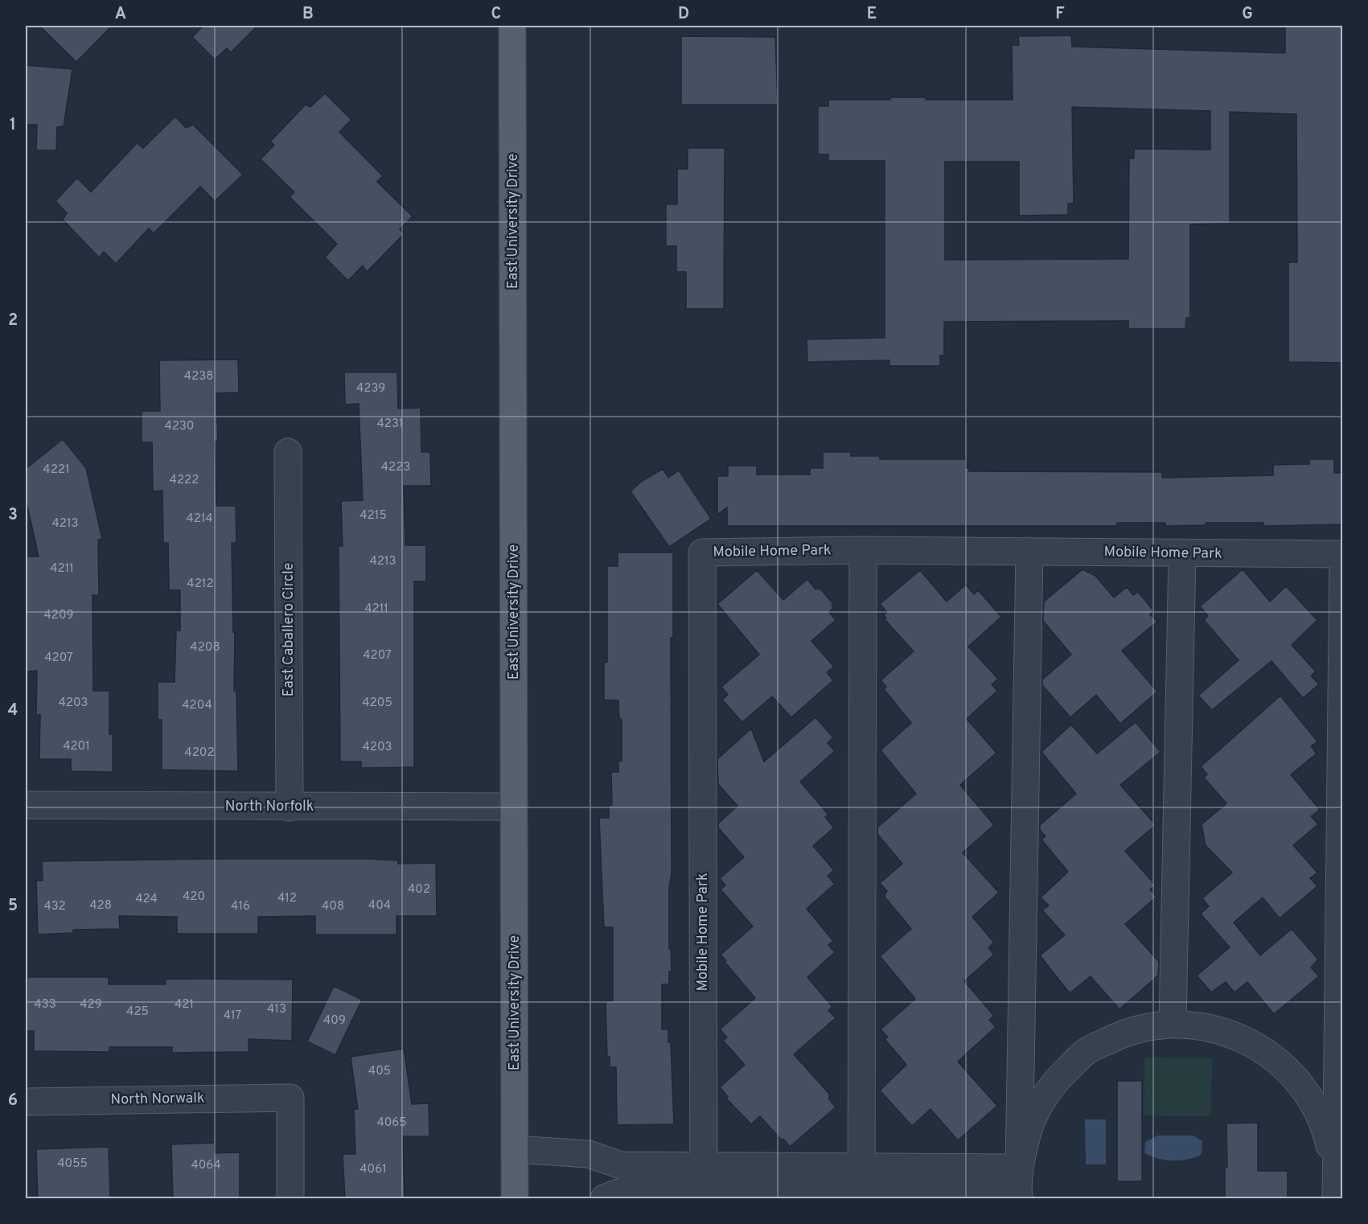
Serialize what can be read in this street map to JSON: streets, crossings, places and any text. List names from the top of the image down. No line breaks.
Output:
{"streets":{"main road":["East University Drive"],"street":["Mobile Home Park","East Caballero Circle","North Norfolk","North Norwalk"]},"crossings":[["East University Drive","North Norfolk"],["East Caballero Circle","North Norfolk"]],"house_numbers":["4238","4239","4231","4230","4223","4221","4222","4215","4214","4213","4213","4211","4212","4211","4209","4208","4207","4207","4203","4205","4204","4201","4203","4202","402","420","412","424","428","404","432","416","408","433","429","421","413","425","417","409","405","4065","4055","4064","4061"],"grid":{"columns":["A","B","C","D","E","F","G"],"rows":["1","2","3","4","5","6"]}}
